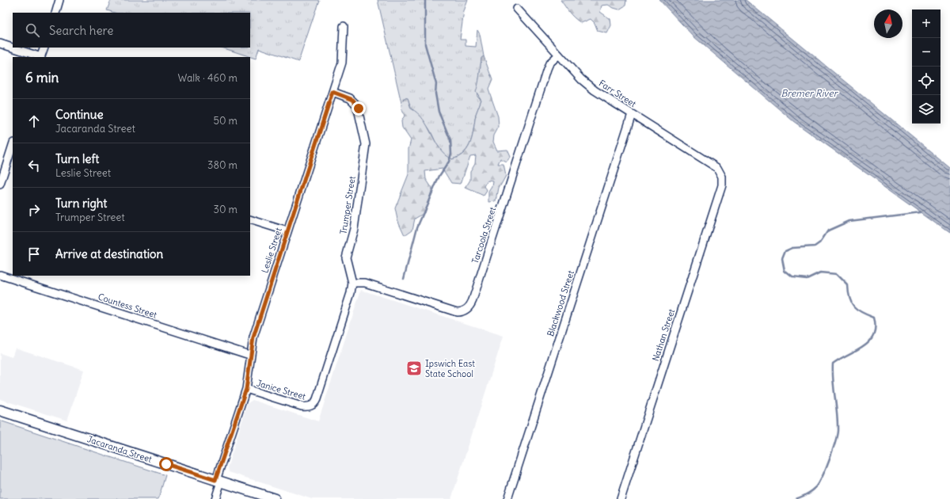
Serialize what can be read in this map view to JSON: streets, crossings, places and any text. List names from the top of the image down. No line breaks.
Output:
{"streets":{"street":["Farr Street","Trumper Street","Tarcoola Street","Leslie Street","Blackwood Street","Countess Street","Nathan Street","Janice Street","Jacaranda Street"]},"crossings":[["Farr Street","Tarcoola Street"],["Farr Street","Blackwood Street"],["Farr Street","Nathan Street"],["Trumper Street","Tarcoola Street"],["Trumper Street","Leslie Street"],["Trumper Street","Janice Street"],["Leslie Street","Countess Street"],["Leslie Street","Janice Street"],["Leslie Street","Jacaranda Street"]],"water":["Bremer River"],"places":{"school or university":["Ipswich East State School"]},"north":"top","page":{"map_buttons":["+","−"],"search":"Search here","heading":["6 min","Walk · 460 m"],"list":[["Continue","Jacaranda Street","50 m"],["Turn left","Leslie Street","380 m"],["Turn right","Trumper Street","30 m"],"Arrive at destination"]}}
